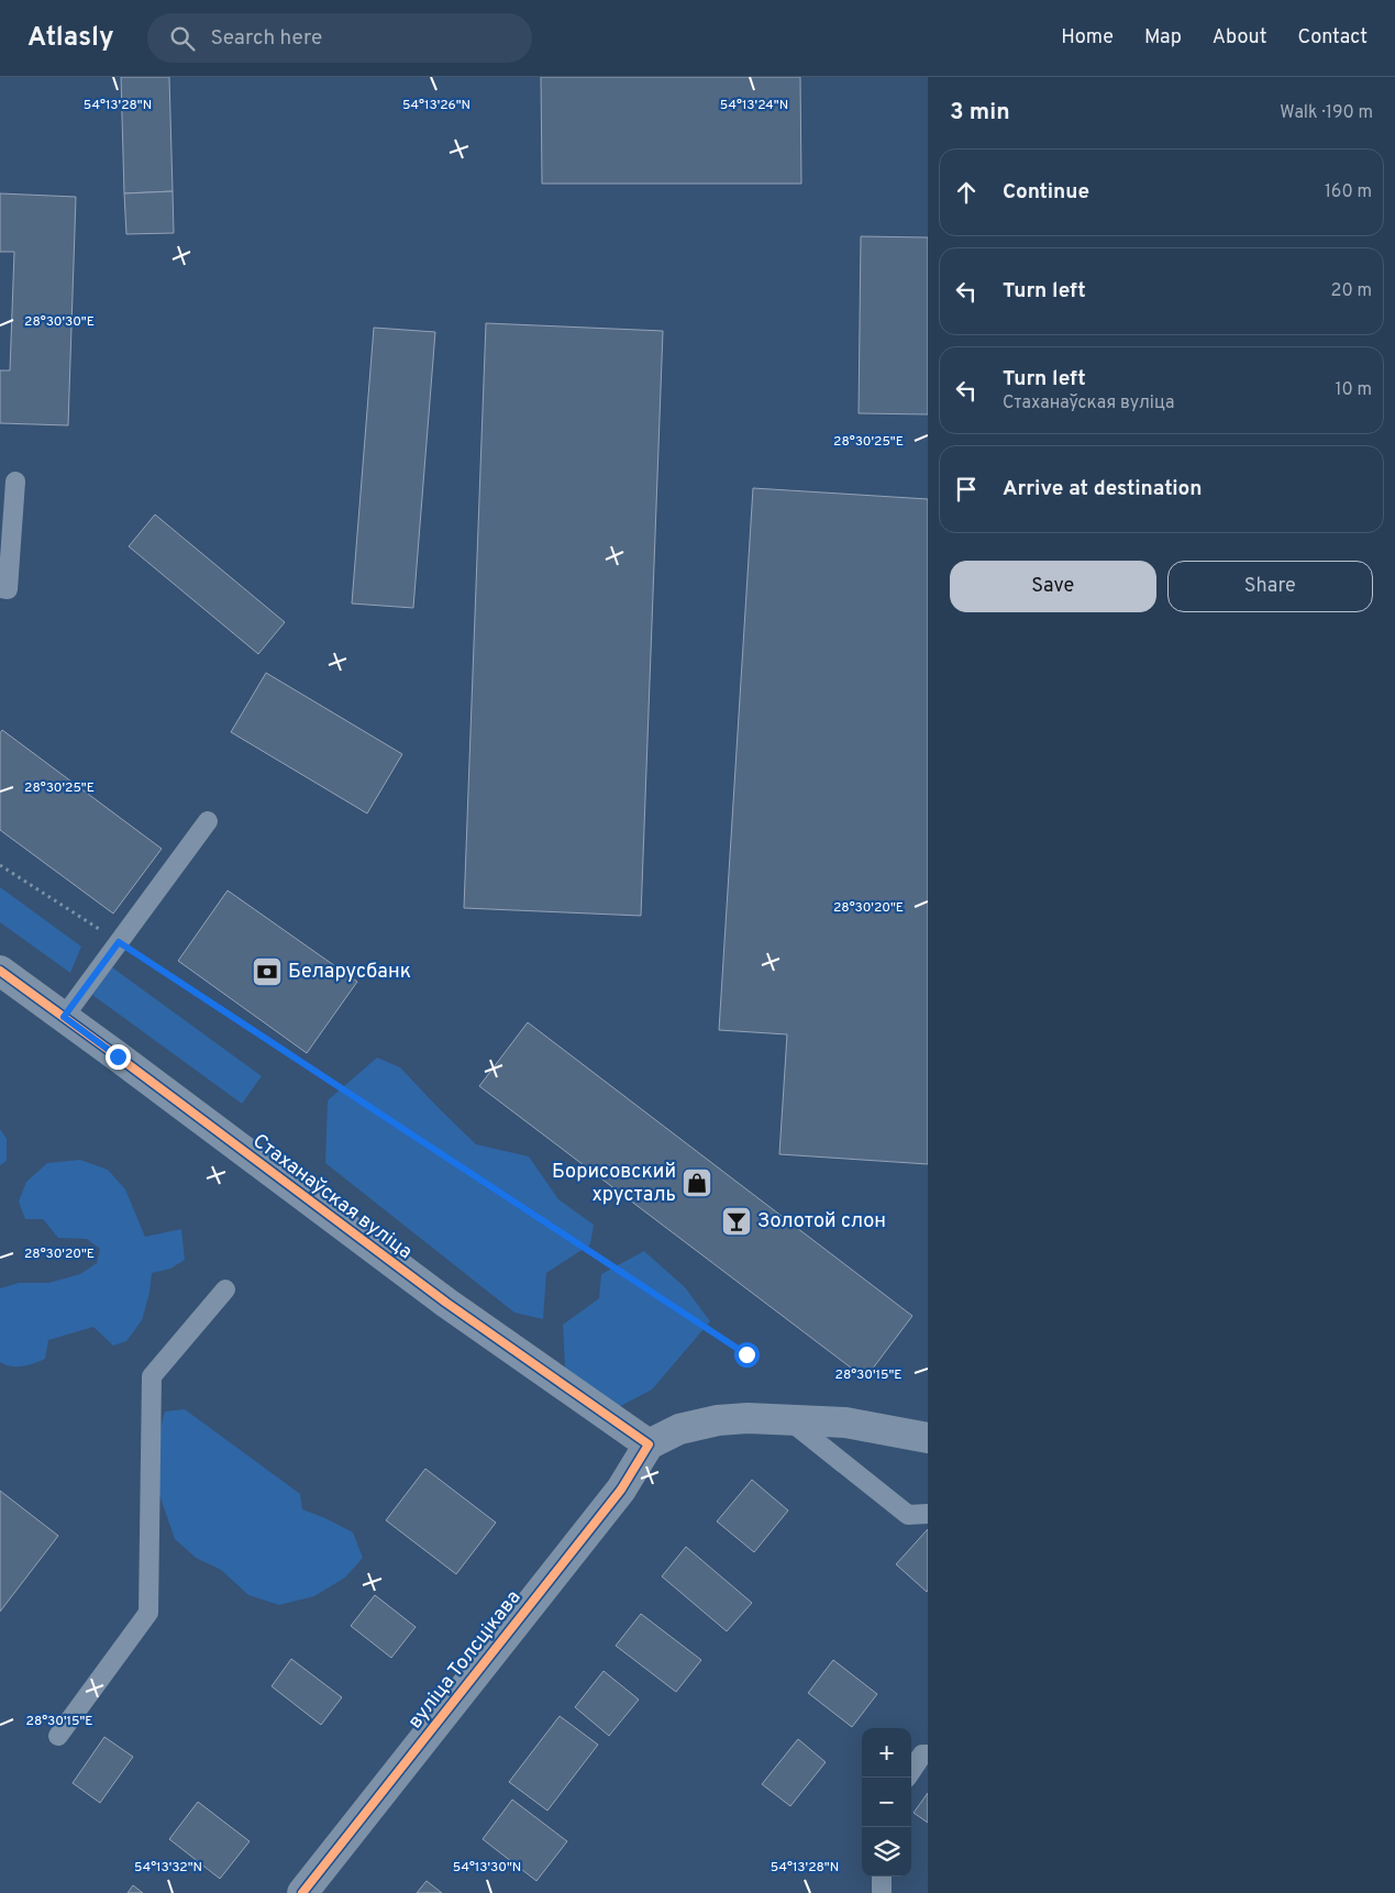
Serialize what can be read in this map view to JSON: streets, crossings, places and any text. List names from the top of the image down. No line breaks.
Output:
{"streets":{"street":["Стаханаўская вуліца","вуліца Толсцікава"]},"crossings":[["Стаханаўская вуліца","вуліца Толсцікава"]],"places":{"bank":["Беларусбанк"],"shop":["Борисовский хрусталь"],"bar":["Золотой слон"]},"page":{"header":"Atlasly","search":"Search here","nav":["Home","Map","About","Contact"],"heading":["3 min","Walk · 190 m"],"list":[["Continue","160 m"],["Turn left","20 m"],["Turn left","Стаханаўская вуліца","10 m"],"Arrive at destination"],"buttons":["Save","Share"],"map_buttons":["+","−"]},"coordinates":["54°13'28\"N","54°13'26\"N","54°13'24\"N","28°30'30\"E","28°30'25\"E","28°30'20\"E","28°30'15\"E","54°13'32\"N","54°13'30\"N"]}
